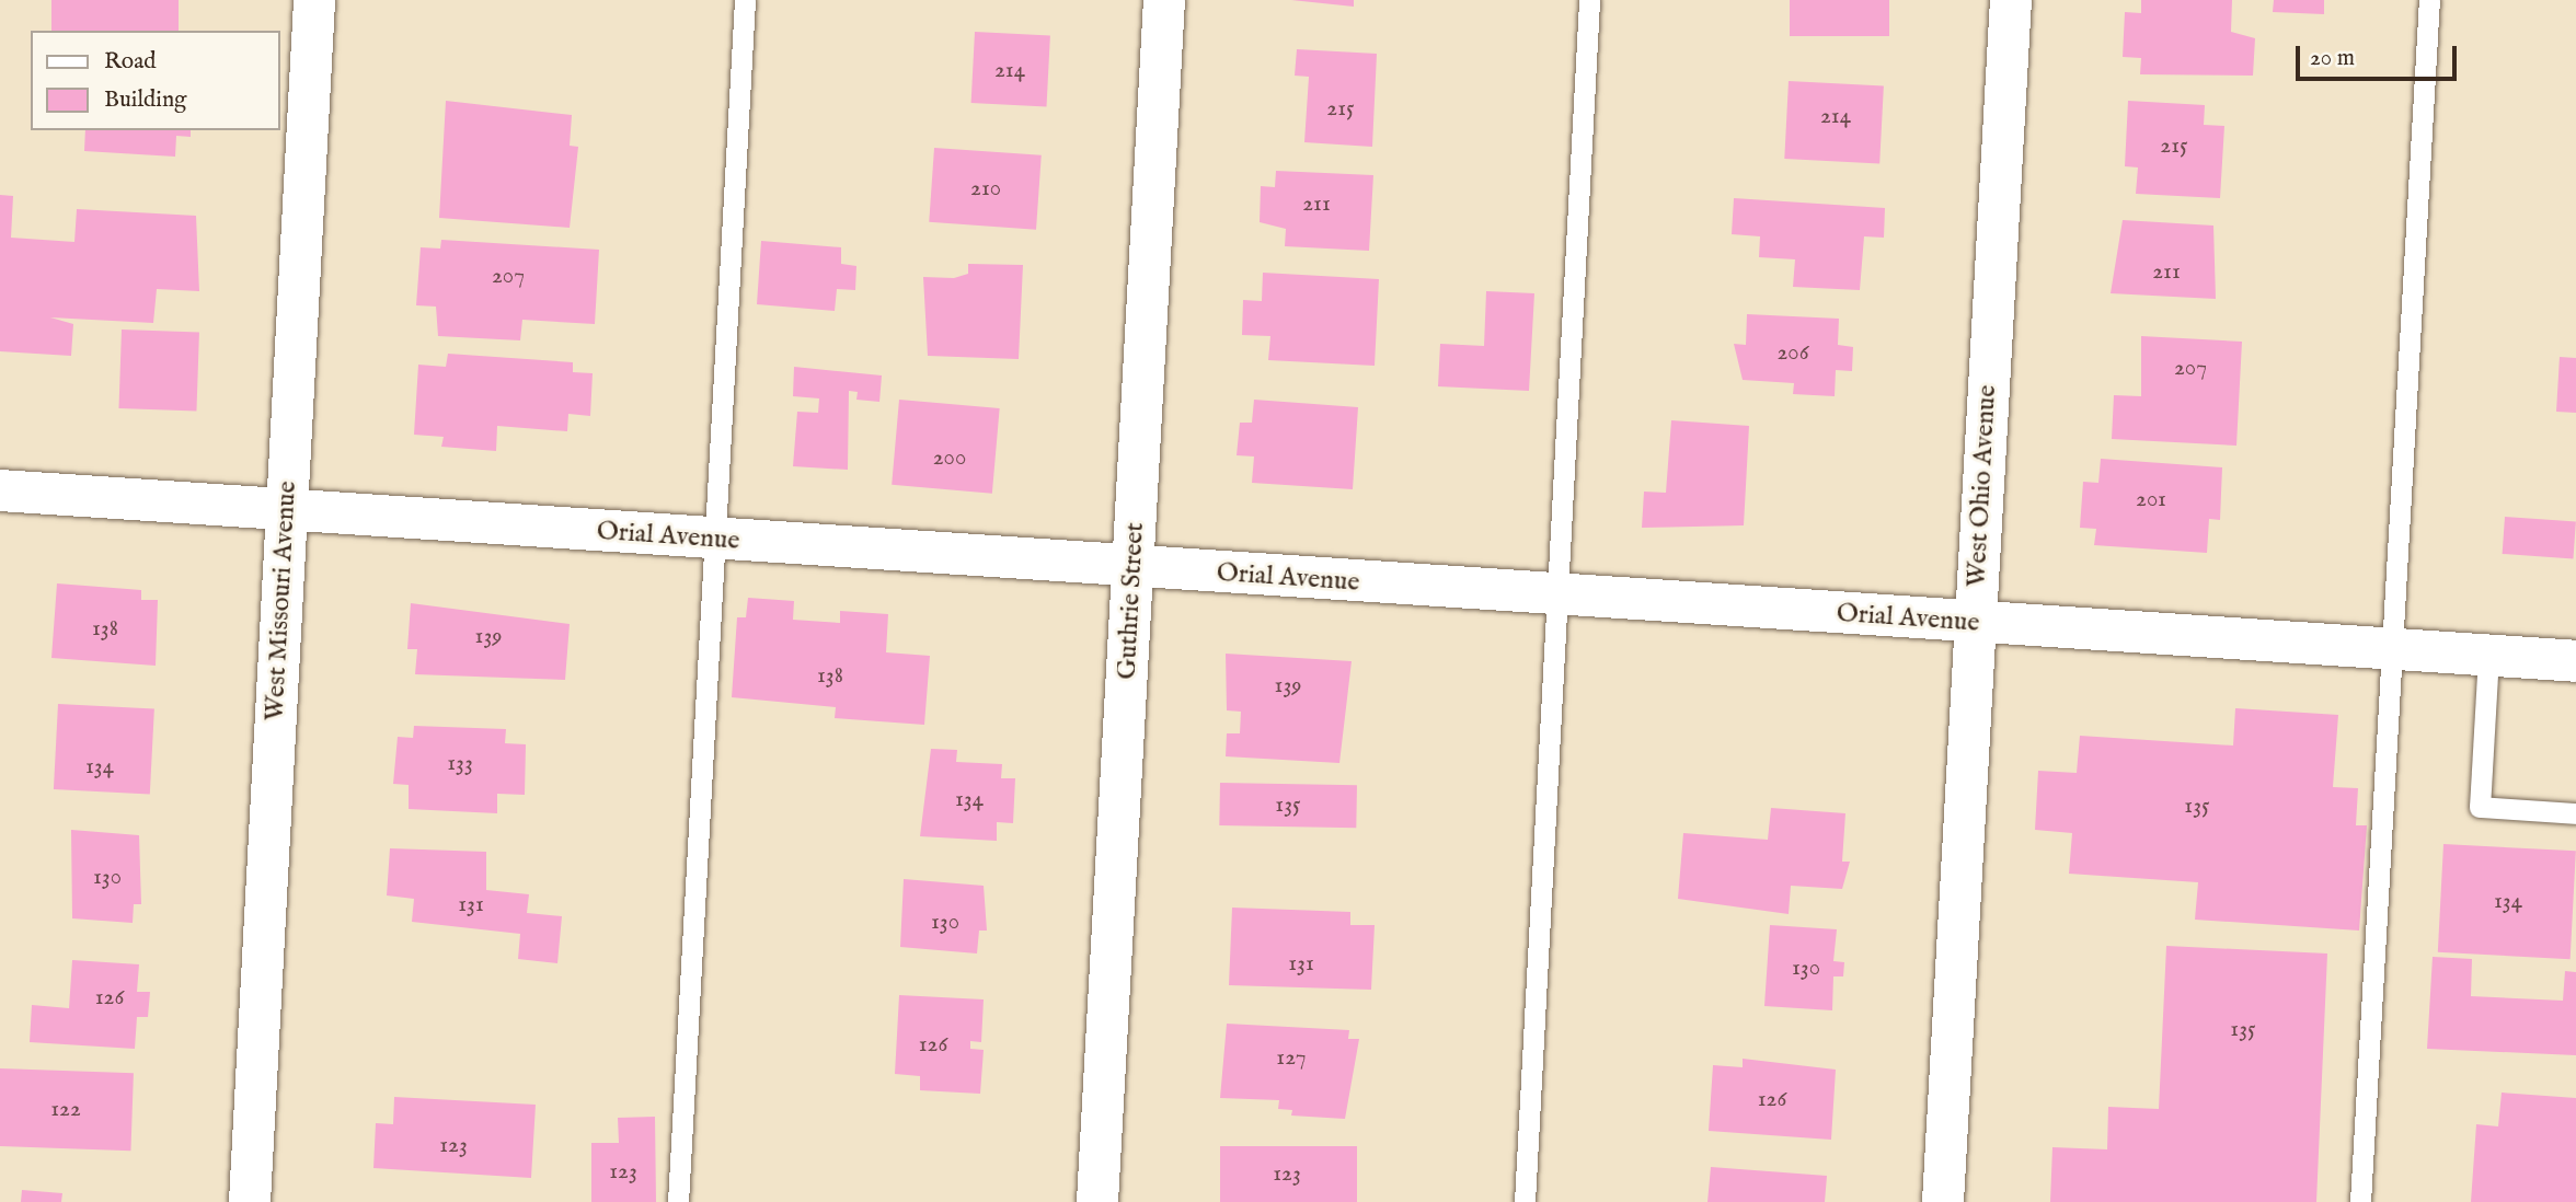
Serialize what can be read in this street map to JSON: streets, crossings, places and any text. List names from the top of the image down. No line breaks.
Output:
{"streets":{"street":["West Ohio Avenue","Orial Avenue","West Missouri Avenue","Guthrie Street"]},"crossings":[["West Ohio Avenue","Orial Avenue"],["Orial Avenue","West Missouri Avenue"],["Orial Avenue","Guthrie Street"]],"house_numbers":["214","215","214","215","210","211","211","207","206","207","200","201","138","139","138","139","133","134","134","135","135","130","134","131","130","131","130","126","135","126","127","126","122","123","123","123"],"legend":["Road","Building"],"scale_bar":"20 m"}
